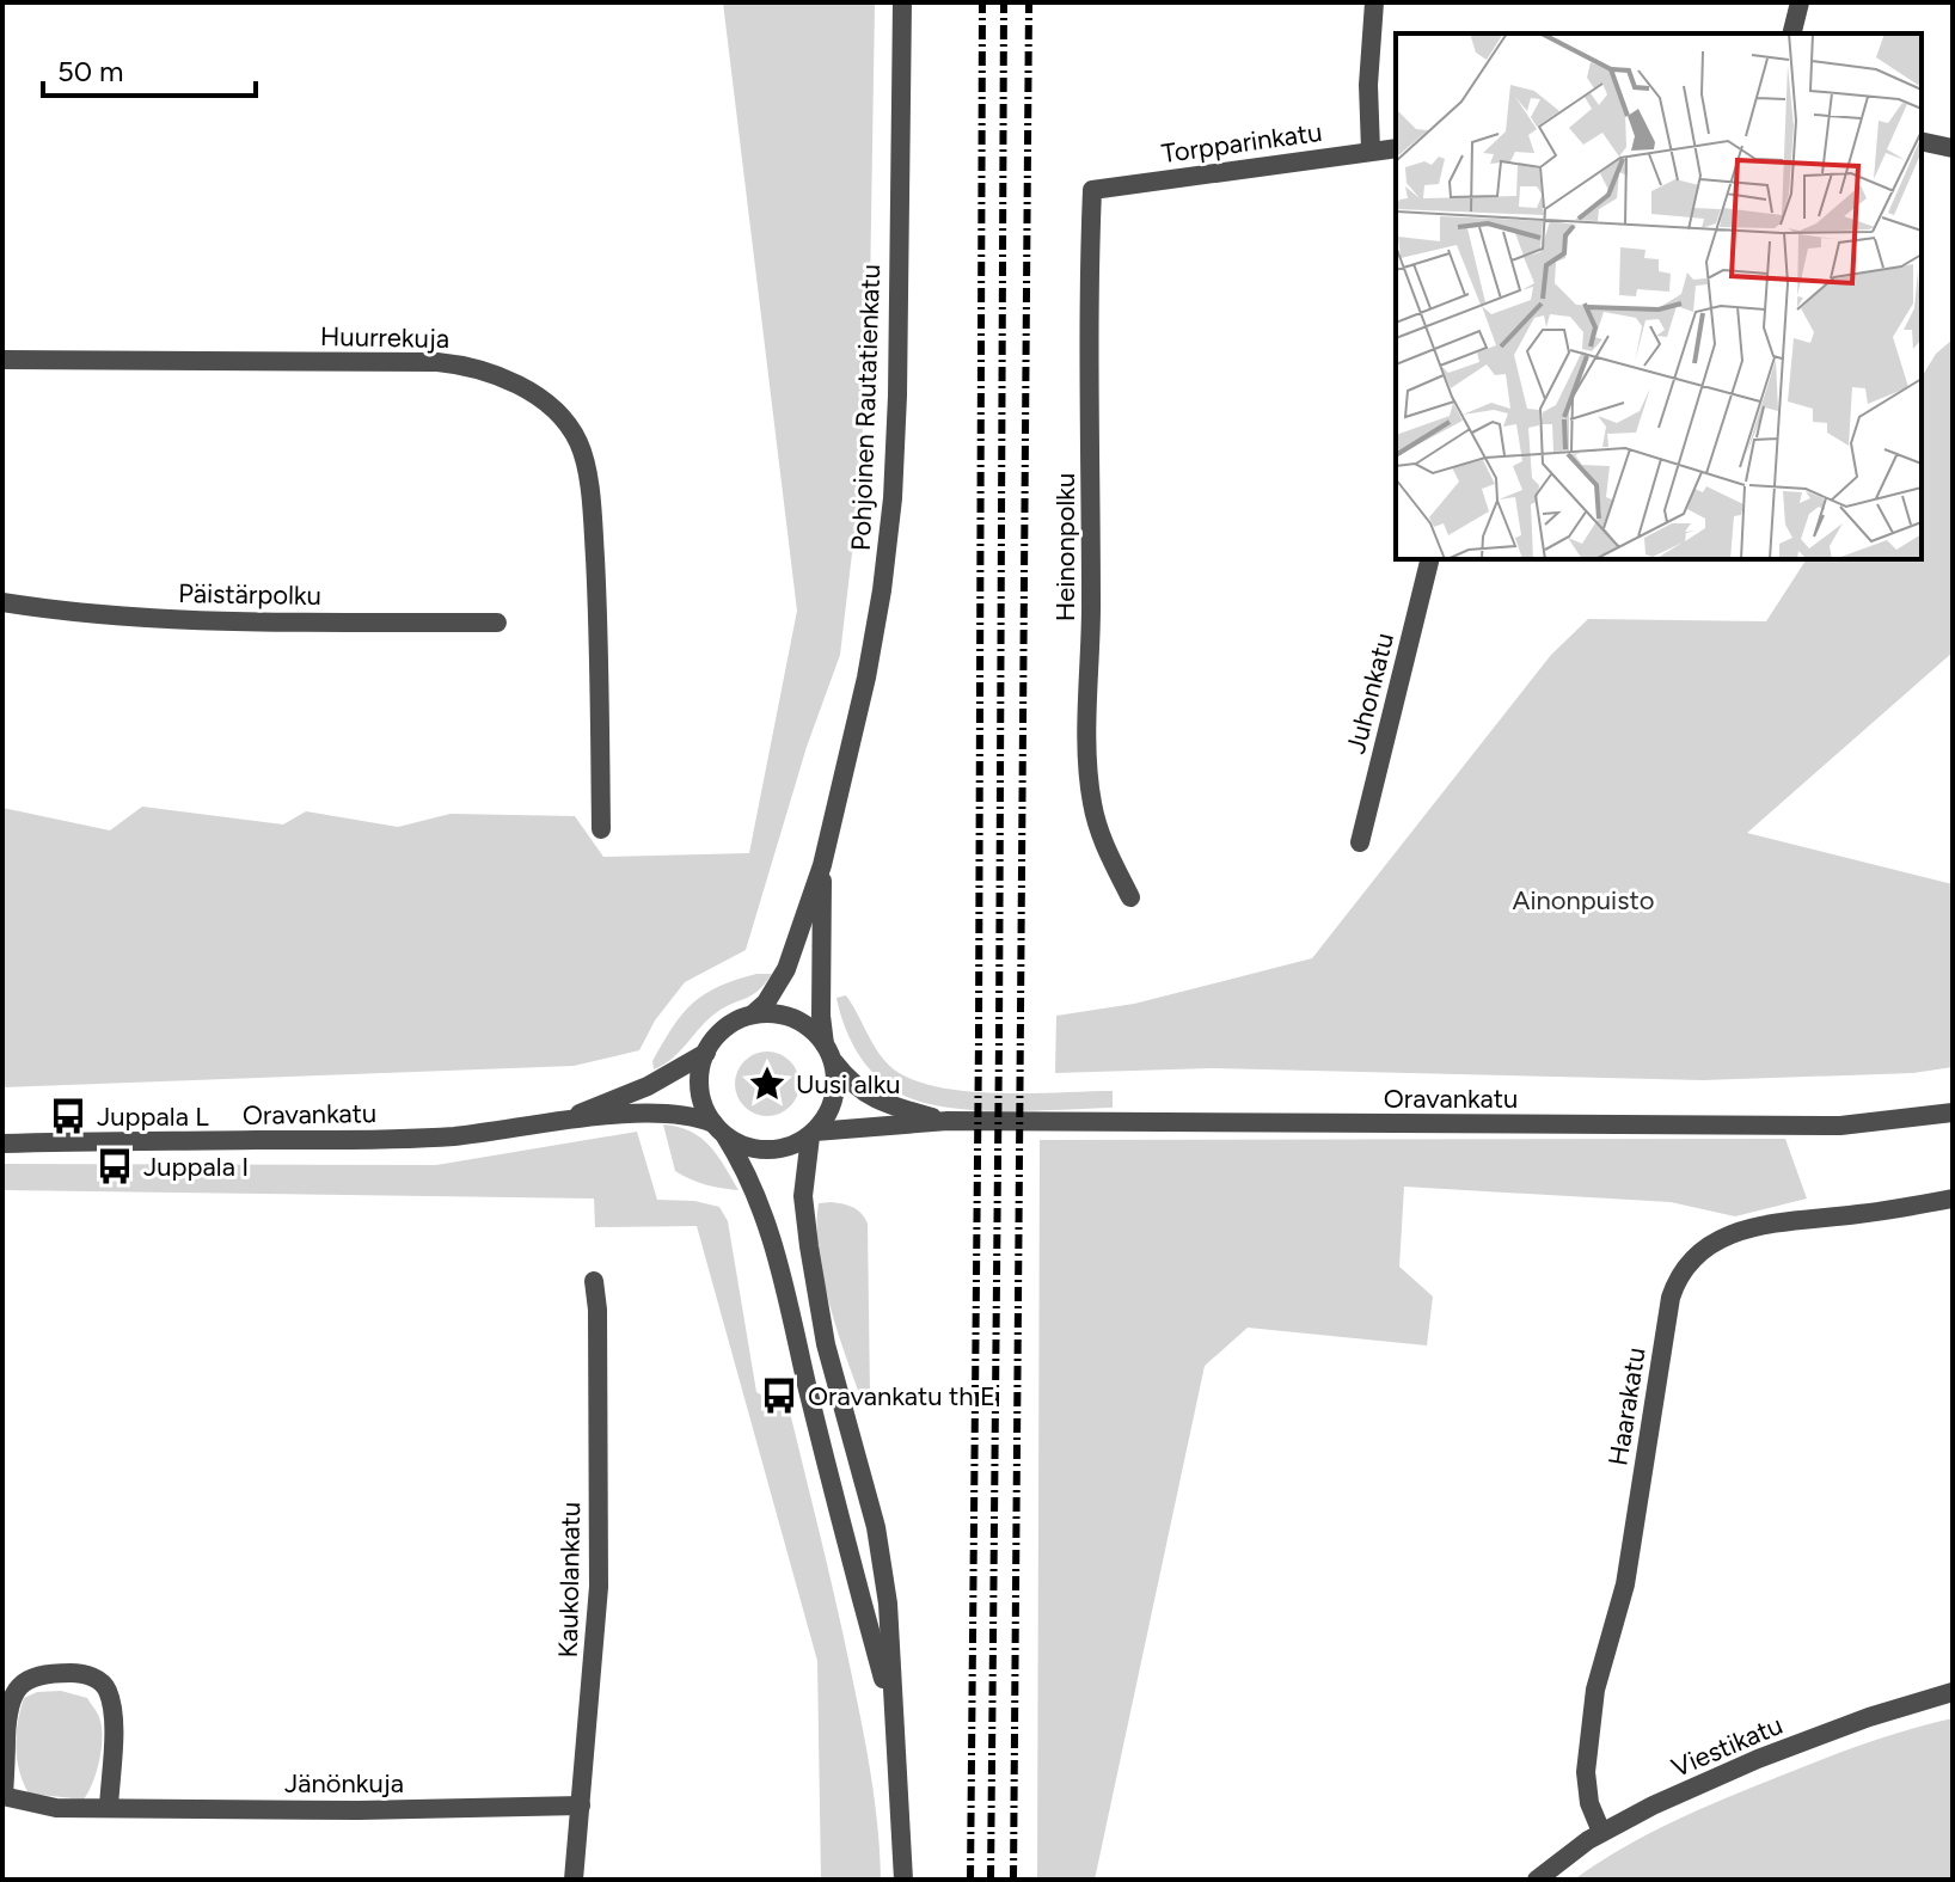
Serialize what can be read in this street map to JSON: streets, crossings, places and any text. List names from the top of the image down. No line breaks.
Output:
{"streets":{"street":["Torpparinkatu","Huurrekuja","Pohjoinen Rautatienkatu","Heinonpolku","Päistärpolku","Juhonkatu","Oravankatu","Haarakatu","Kaukolankatu","Viestikatu","Jänönkuja"]},"crossings":[["Torpparinkatu","Heinonpolku"],["Pohjoinen Rautatienkatu","Oravankatu"],["Haarakatu","Viestikatu"],["Kaukolankatu","Jänönkuja"]],"parks":["Ainonpuisto"],"places":{"place":["Uusi alku"],"bus stop":["Juppala L","Juppala I","Oravankatu th E"]},"scale_bar":"50 m"}
